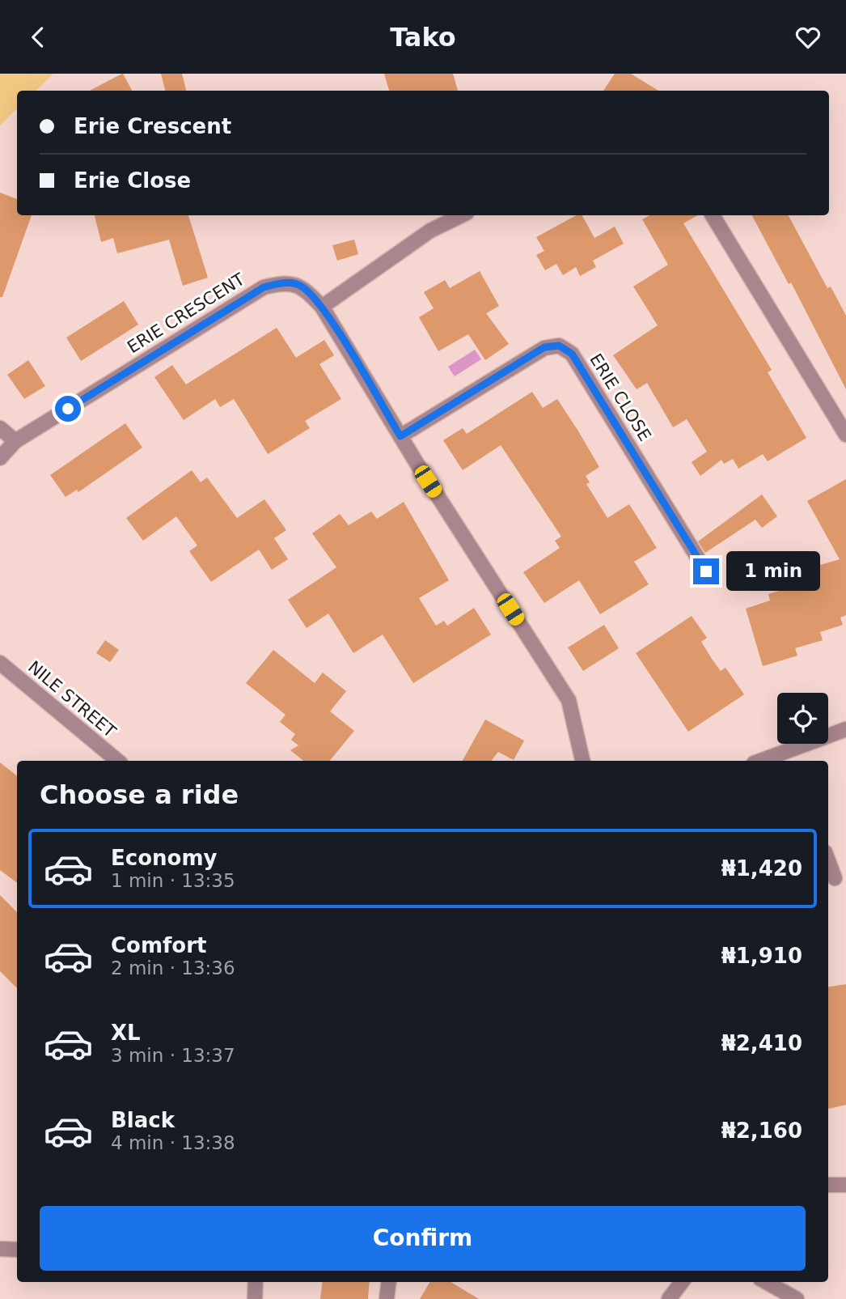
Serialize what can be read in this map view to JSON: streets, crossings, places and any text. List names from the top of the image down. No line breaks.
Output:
{"streets":{"street":["ERIE CRESCENT","ERIE CLOSE","NILE STREET"]},"crossings":[["ERIE CRESCENT","ERIE CLOSE"]],"page":{"header":"Tako","banner":["Erie Crescent","Erie Close"],"bubble":"1 min","heading":"Choose a ride","list":[{"name":"Economy","note":"1 min · 13:35","value":"₦1,420"},{"name":"Comfort","note":"2 min · 13:36","value":"₦1,910"},{"name":"XL","note":"3 min · 13:37","value":"₦2,410"},{"name":"Black","note":"4 min · 13:38","value":"₦2,160"}],"buttons":"Confirm"}}
